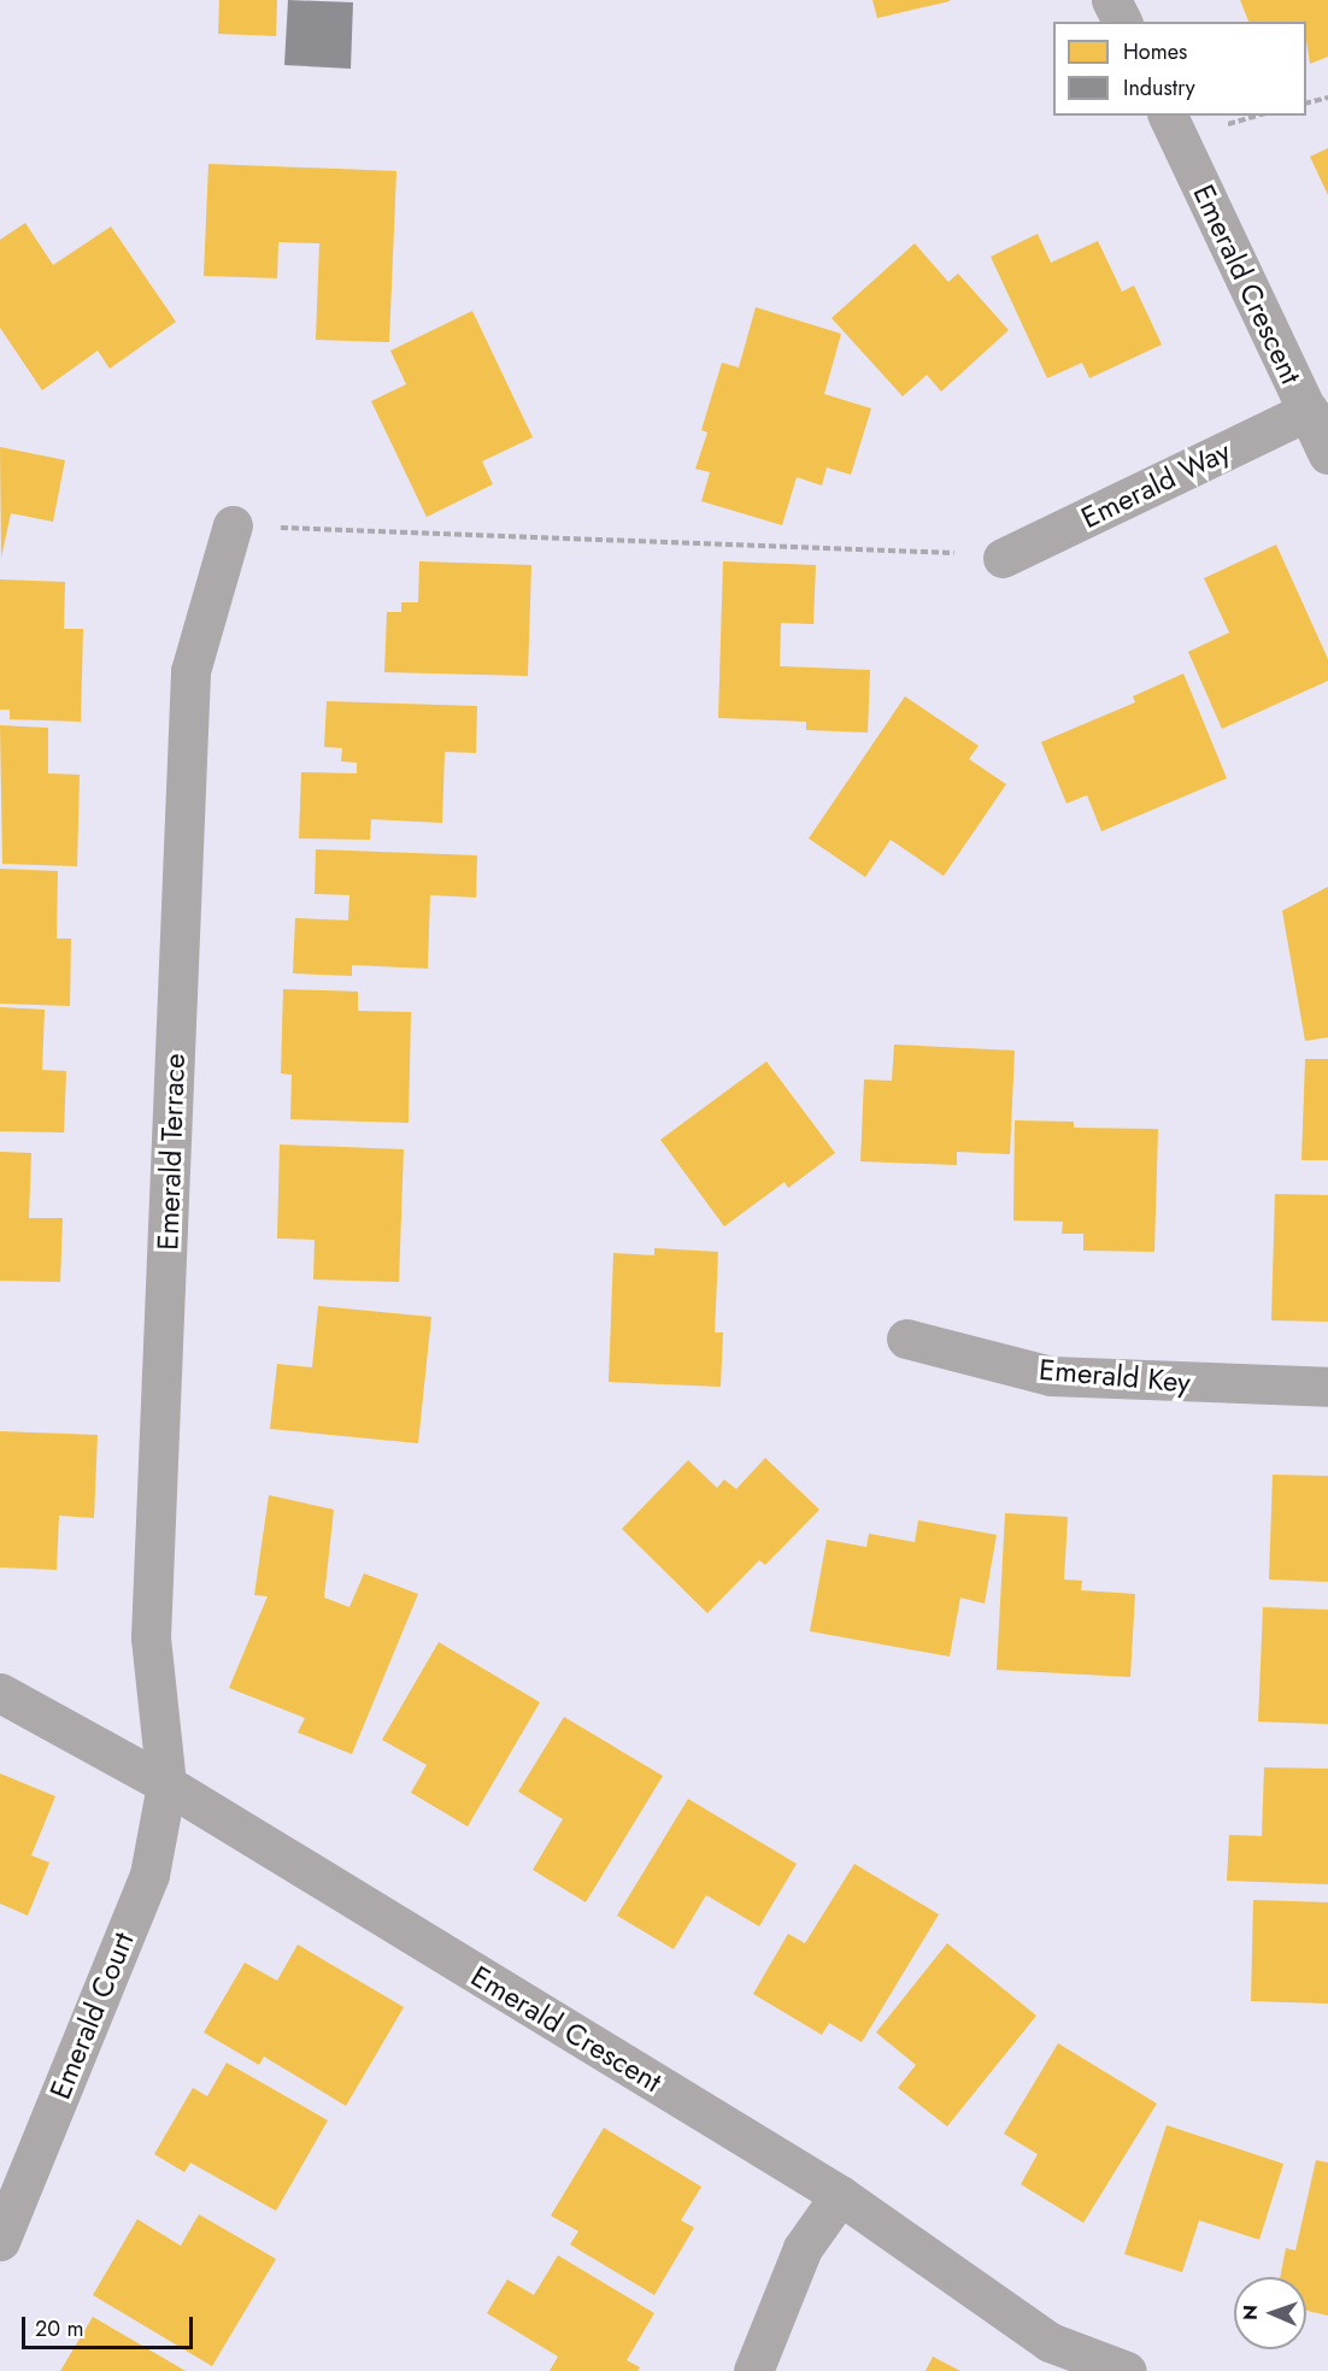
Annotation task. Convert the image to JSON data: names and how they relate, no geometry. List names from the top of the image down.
{
  "streets": {
    "street": [
      "Emerald Crescent",
      "Emerald Way",
      "Emerald Terrace",
      "Emerald Key",
      "Emerald Court"
    ]
  },
  "crossings": [
    ["Emerald Crescent", "Emerald Way"],
    ["Emerald Crescent", "Emerald Terrace"],
    ["Emerald Crescent", "Emerald Court"],
    ["Emerald Terrace", "Emerald Court"]
  ],
  "legend": ["Homes", "Industry"],
  "scale_bar": "20 m",
  "north": "left"
}
